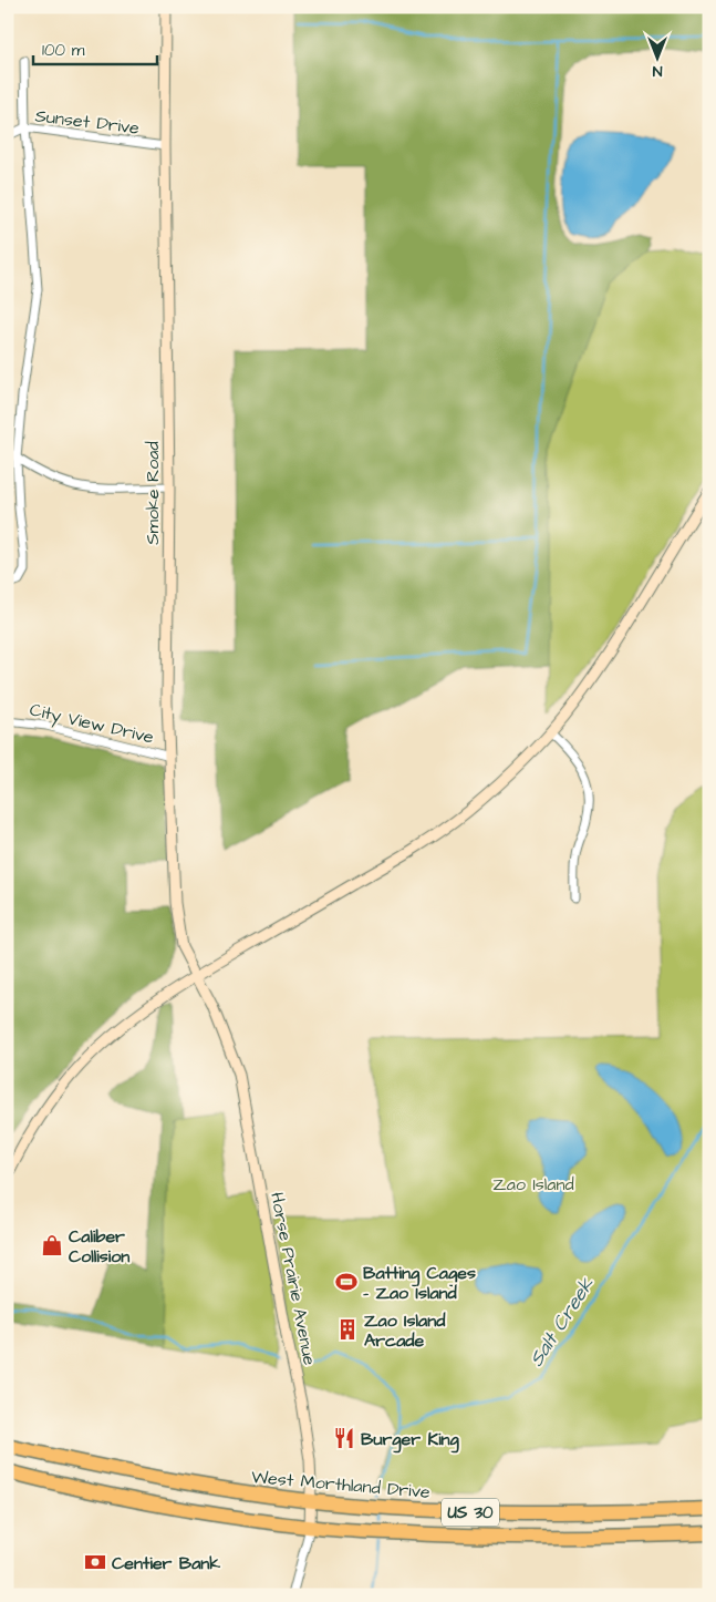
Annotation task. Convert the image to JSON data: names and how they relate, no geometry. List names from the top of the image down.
{
  "streets": {
    "highway": ["West Morthland Drive", "US 30"],
    "street": [
      "Sunset Drive",
      "Smoke Road",
      "City View Drive",
      "Horse Prairie Avenue"
    ]
  },
  "crossings": [
    ["Sunset Drive", "Smoke Road"],
    ["Smoke Road", "City View Drive"],
    ["Smoke Road", "Horse Prairie Avenue"],
    ["Horse Prairie Avenue", "West Morthland Drive"],
    ["Horse Prairie Avenue", "US 30"]
  ],
  "water": ["Salt Creek"],
  "parks": ["Zao Island"],
  "places": {
    "shop": ["Caliber Collision"],
    "sports": ["Batting Cages - Zao Island"],
    "building": ["Zao Island Arcade"],
    "restaurant": ["Burger King"],
    "bank": ["Centier Bank"]
  },
  "scale_bar": "100 m",
  "north": "bottom"
}
